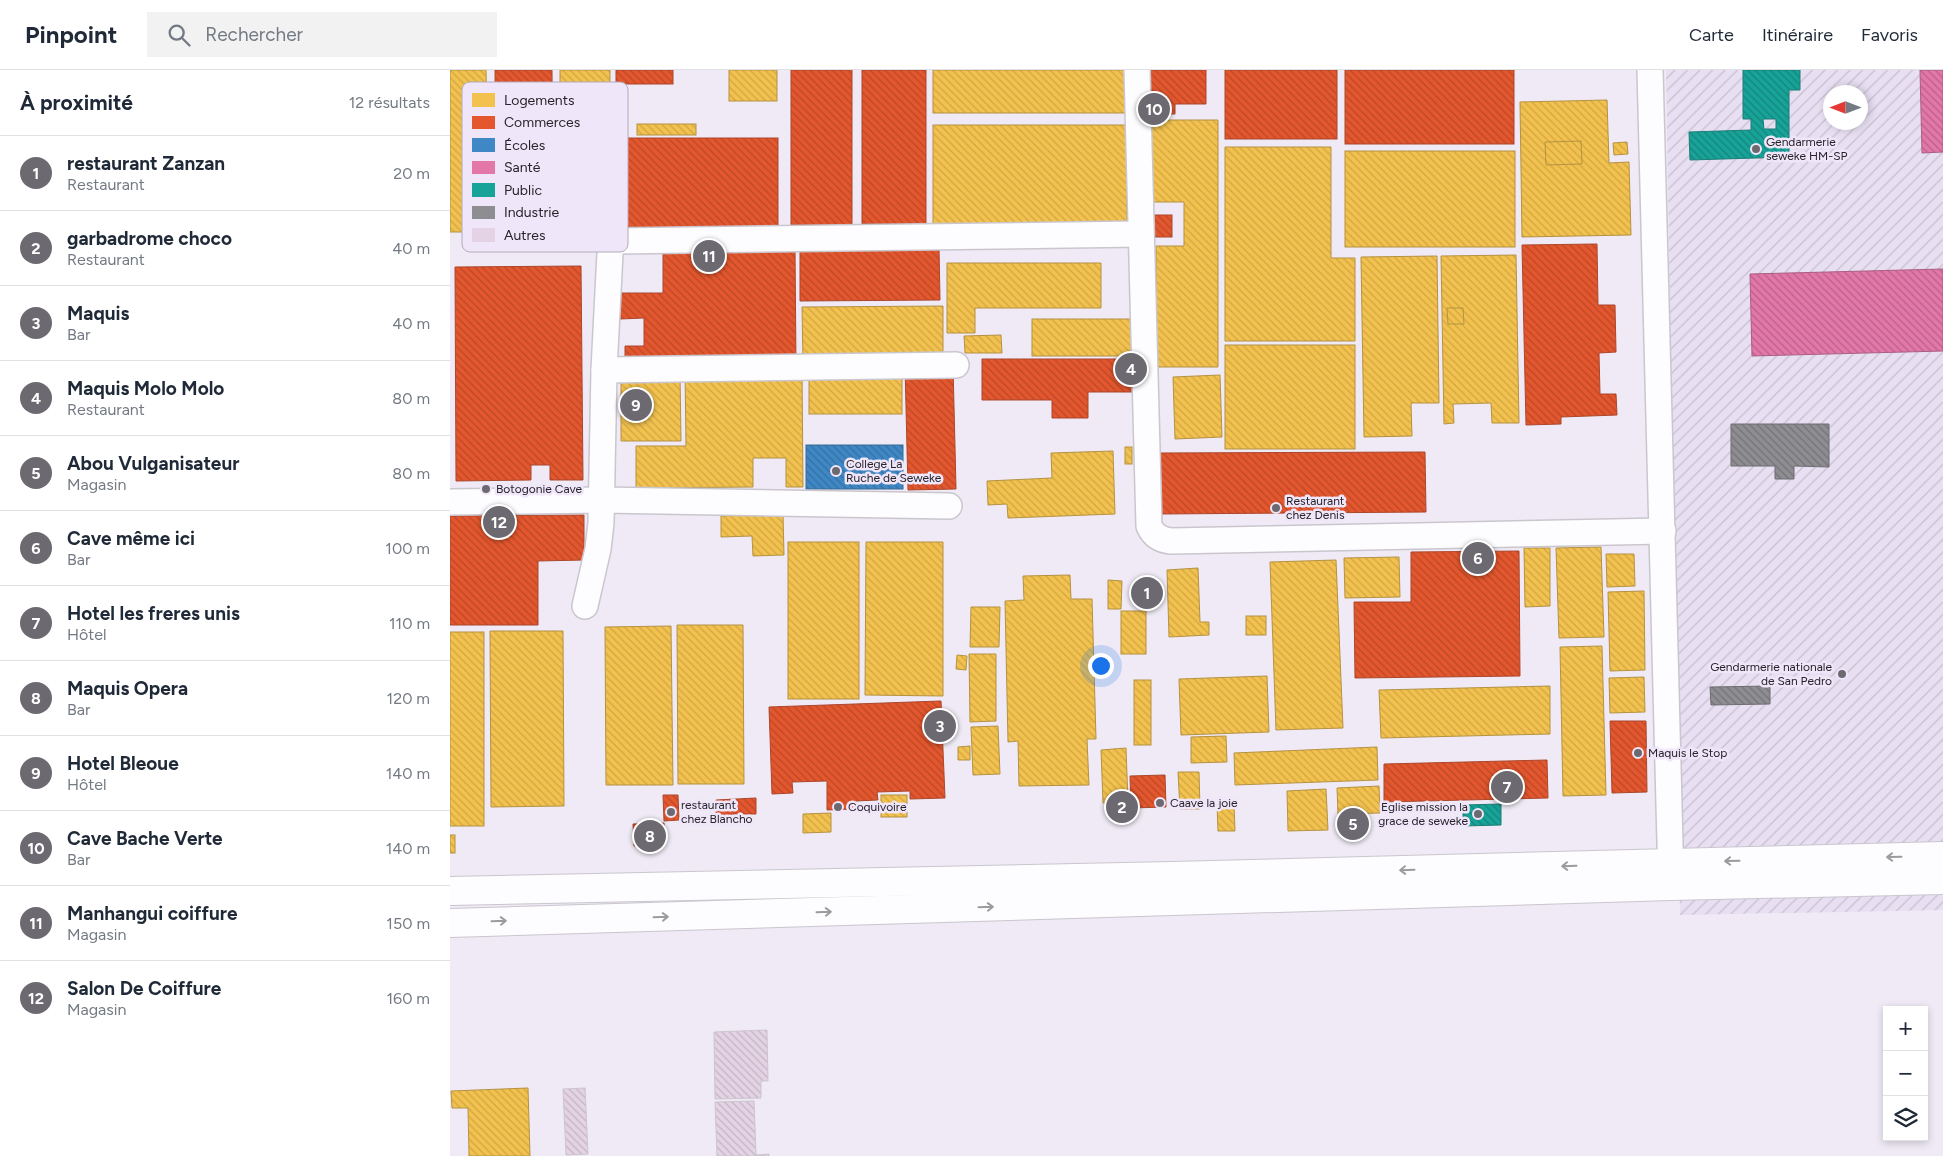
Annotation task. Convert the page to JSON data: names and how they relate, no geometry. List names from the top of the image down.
{
  "places": [
    "Gendarmerie seweke HM-SP",
    "College La Ruche de Seweke",
    "Botogonie Cave",
    "Restaurant chez Denis",
    "Gendarmerie nationale de San Pedro",
    "Maquis le Stop",
    "Caave la joie",
    "Coquivoire",
    "restaurant chez Blancho",
    "Eglise mission la grace de seweke"
  ],
  "legend": [
    "Logements",
    "Commerces",
    "Écoles",
    "Santé",
    "Public",
    "Industrie",
    "Autres"
  ],
  "north": "left",
  "page": {
    "header": "Pinpoint",
    "search": "Rechercher",
    "nav": ["Carte", "Itinéraire", "Favoris"],
    "heading": ["À proximité", "12 résultats"],
    "pins": [
      "10",
      "11",
      "4",
      "9",
      "12",
      "6",
      "1",
      "3",
      "7",
      "2",
      "5",
      "8"
    ],
    "list": [
      {
        "mark": "1",
        "name": "restaurant Zanzan",
        "note": "Restaurant",
        "value": "20 m"
      },
      {
        "mark": "2",
        "name": "garbadrome choco",
        "note": "Restaurant",
        "value": "40 m"
      },
      {
        "mark": "3",
        "name": "Maquis",
        "note": "Bar",
        "value": "40 m"
      },
      {
        "mark": "4",
        "name": "Maquis Molo Molo",
        "note": "Restaurant",
        "value": "80 m"
      },
      {
        "mark": "5",
        "name": "Abou Vulganisateur",
        "note": "Magasin",
        "value": "80 m"
      },
      {
        "mark": "6",
        "name": "Cave même ici",
        "note": "Bar",
        "value": "100 m"
      },
      {
        "mark": "7",
        "name": "Hotel les freres unis",
        "note": "Hôtel",
        "value": "110 m"
      },
      {
        "mark": "8",
        "name": "Maquis Opera",
        "note": "Bar",
        "value": "120 m"
      },
      {
        "mark": "9",
        "name": "Hotel Bleoue",
        "note": "Hôtel",
        "value": "140 m"
      },
      {
        "mark": "10",
        "name": "Cave Bache Verte",
        "note": "Bar",
        "value": "140 m"
      },
      {
        "mark": "11",
        "name": "Manhangui coiffure",
        "note": "Magasin",
        "value": "150 m"
      },
      {
        "mark": "12",
        "name": "Salon De Coiffure",
        "note": "Magasin",
        "value": "160 m"
      }
    ],
    "map_buttons": ["+", "−"]
  }
}
